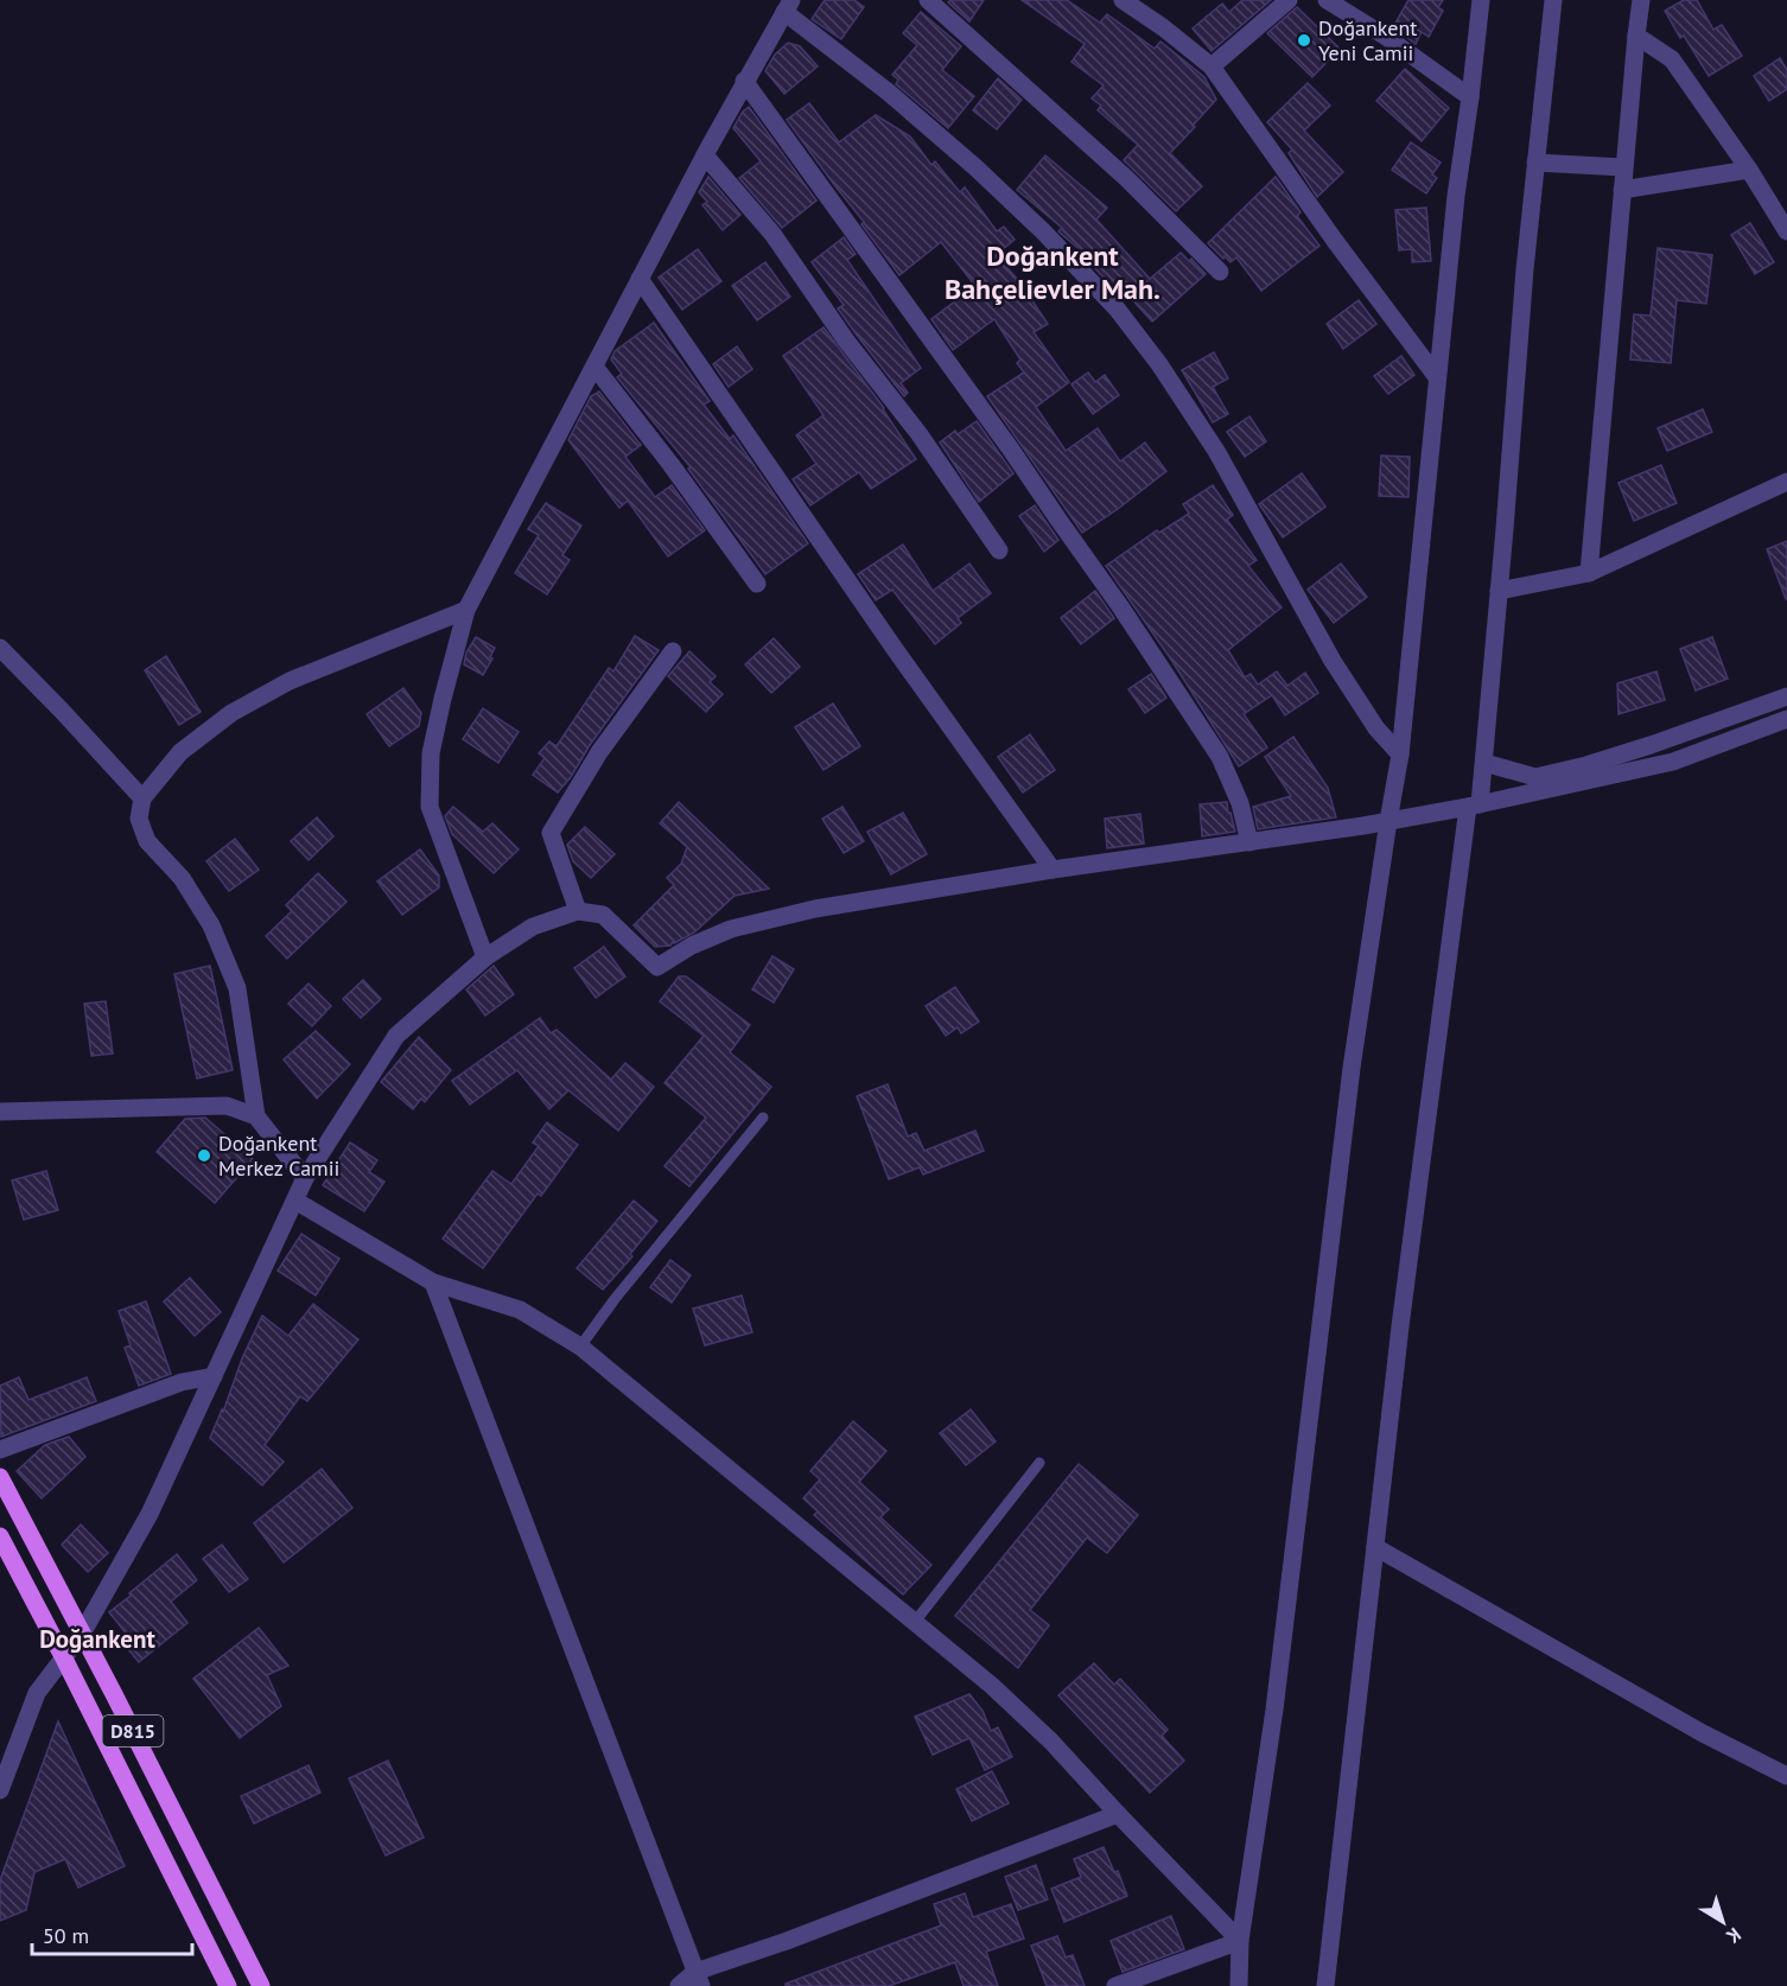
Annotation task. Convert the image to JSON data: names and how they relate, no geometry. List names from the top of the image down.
{
  "streets": {
    "main road": ["D815"]
  },
  "districts": ["Doğankent Bahçelievler Mah.", "Doğankent"],
  "places": ["Doğankent Yeni Camii", "Doğankent Merkez Camii"],
  "scale_bar": "50 m",
  "north": "bottom right"
}
